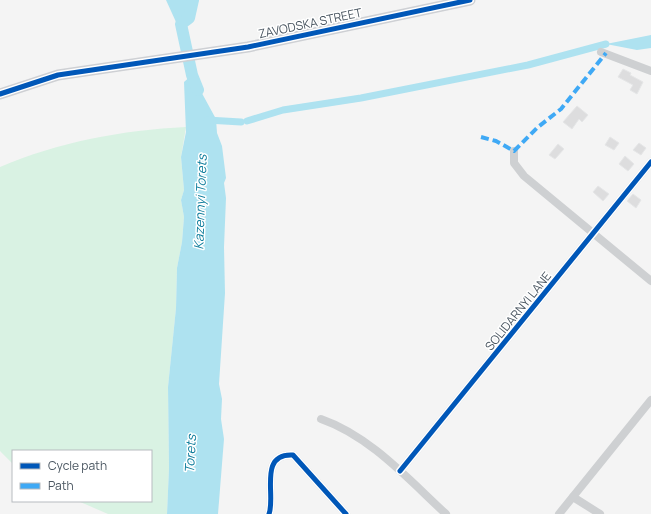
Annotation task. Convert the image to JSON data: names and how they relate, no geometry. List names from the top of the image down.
{
  "streets": {
    "street": ["ZAVODSKA STREET", "SOLIDARNYI LANE"]
  },
  "water": ["Kazennyi Torets", "Torets"],
  "legend": ["Cycle path", "Path"]
}
